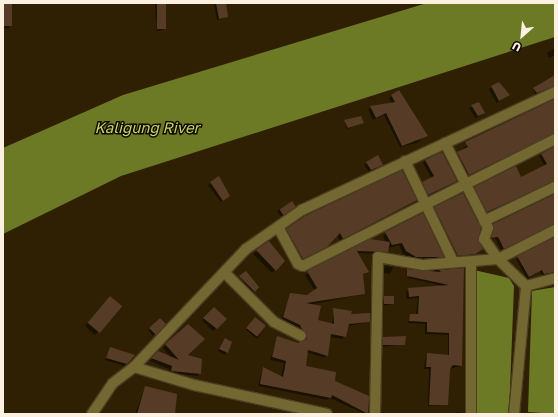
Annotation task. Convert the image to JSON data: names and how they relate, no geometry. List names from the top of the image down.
{
  "water": ["Kaligung River"],
  "north": "bottom left"
}
